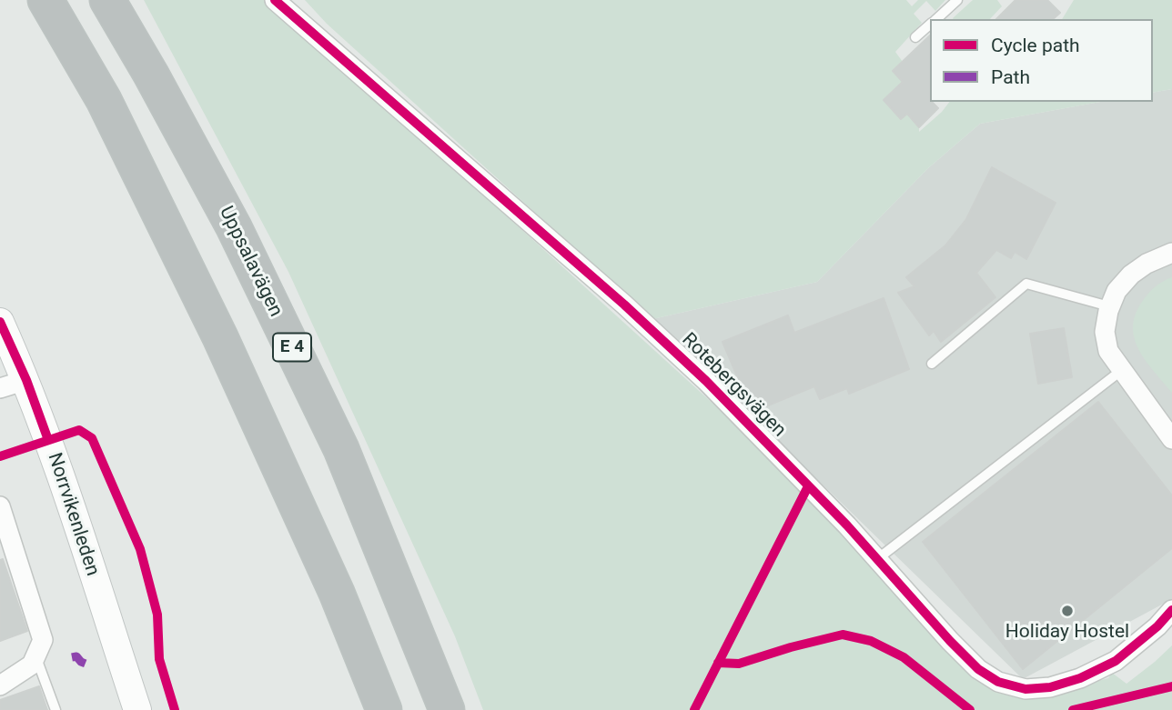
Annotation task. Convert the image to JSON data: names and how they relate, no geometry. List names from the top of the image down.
{
  "streets": {
    "highway": ["Uppsalavägen", "E 4"],
    "main road": ["Norrvikenleden"],
    "street": ["Rotebergsvägen"]
  },
  "places": ["Holiday Hostel"],
  "legend": ["Cycle path", "Path"]
}
